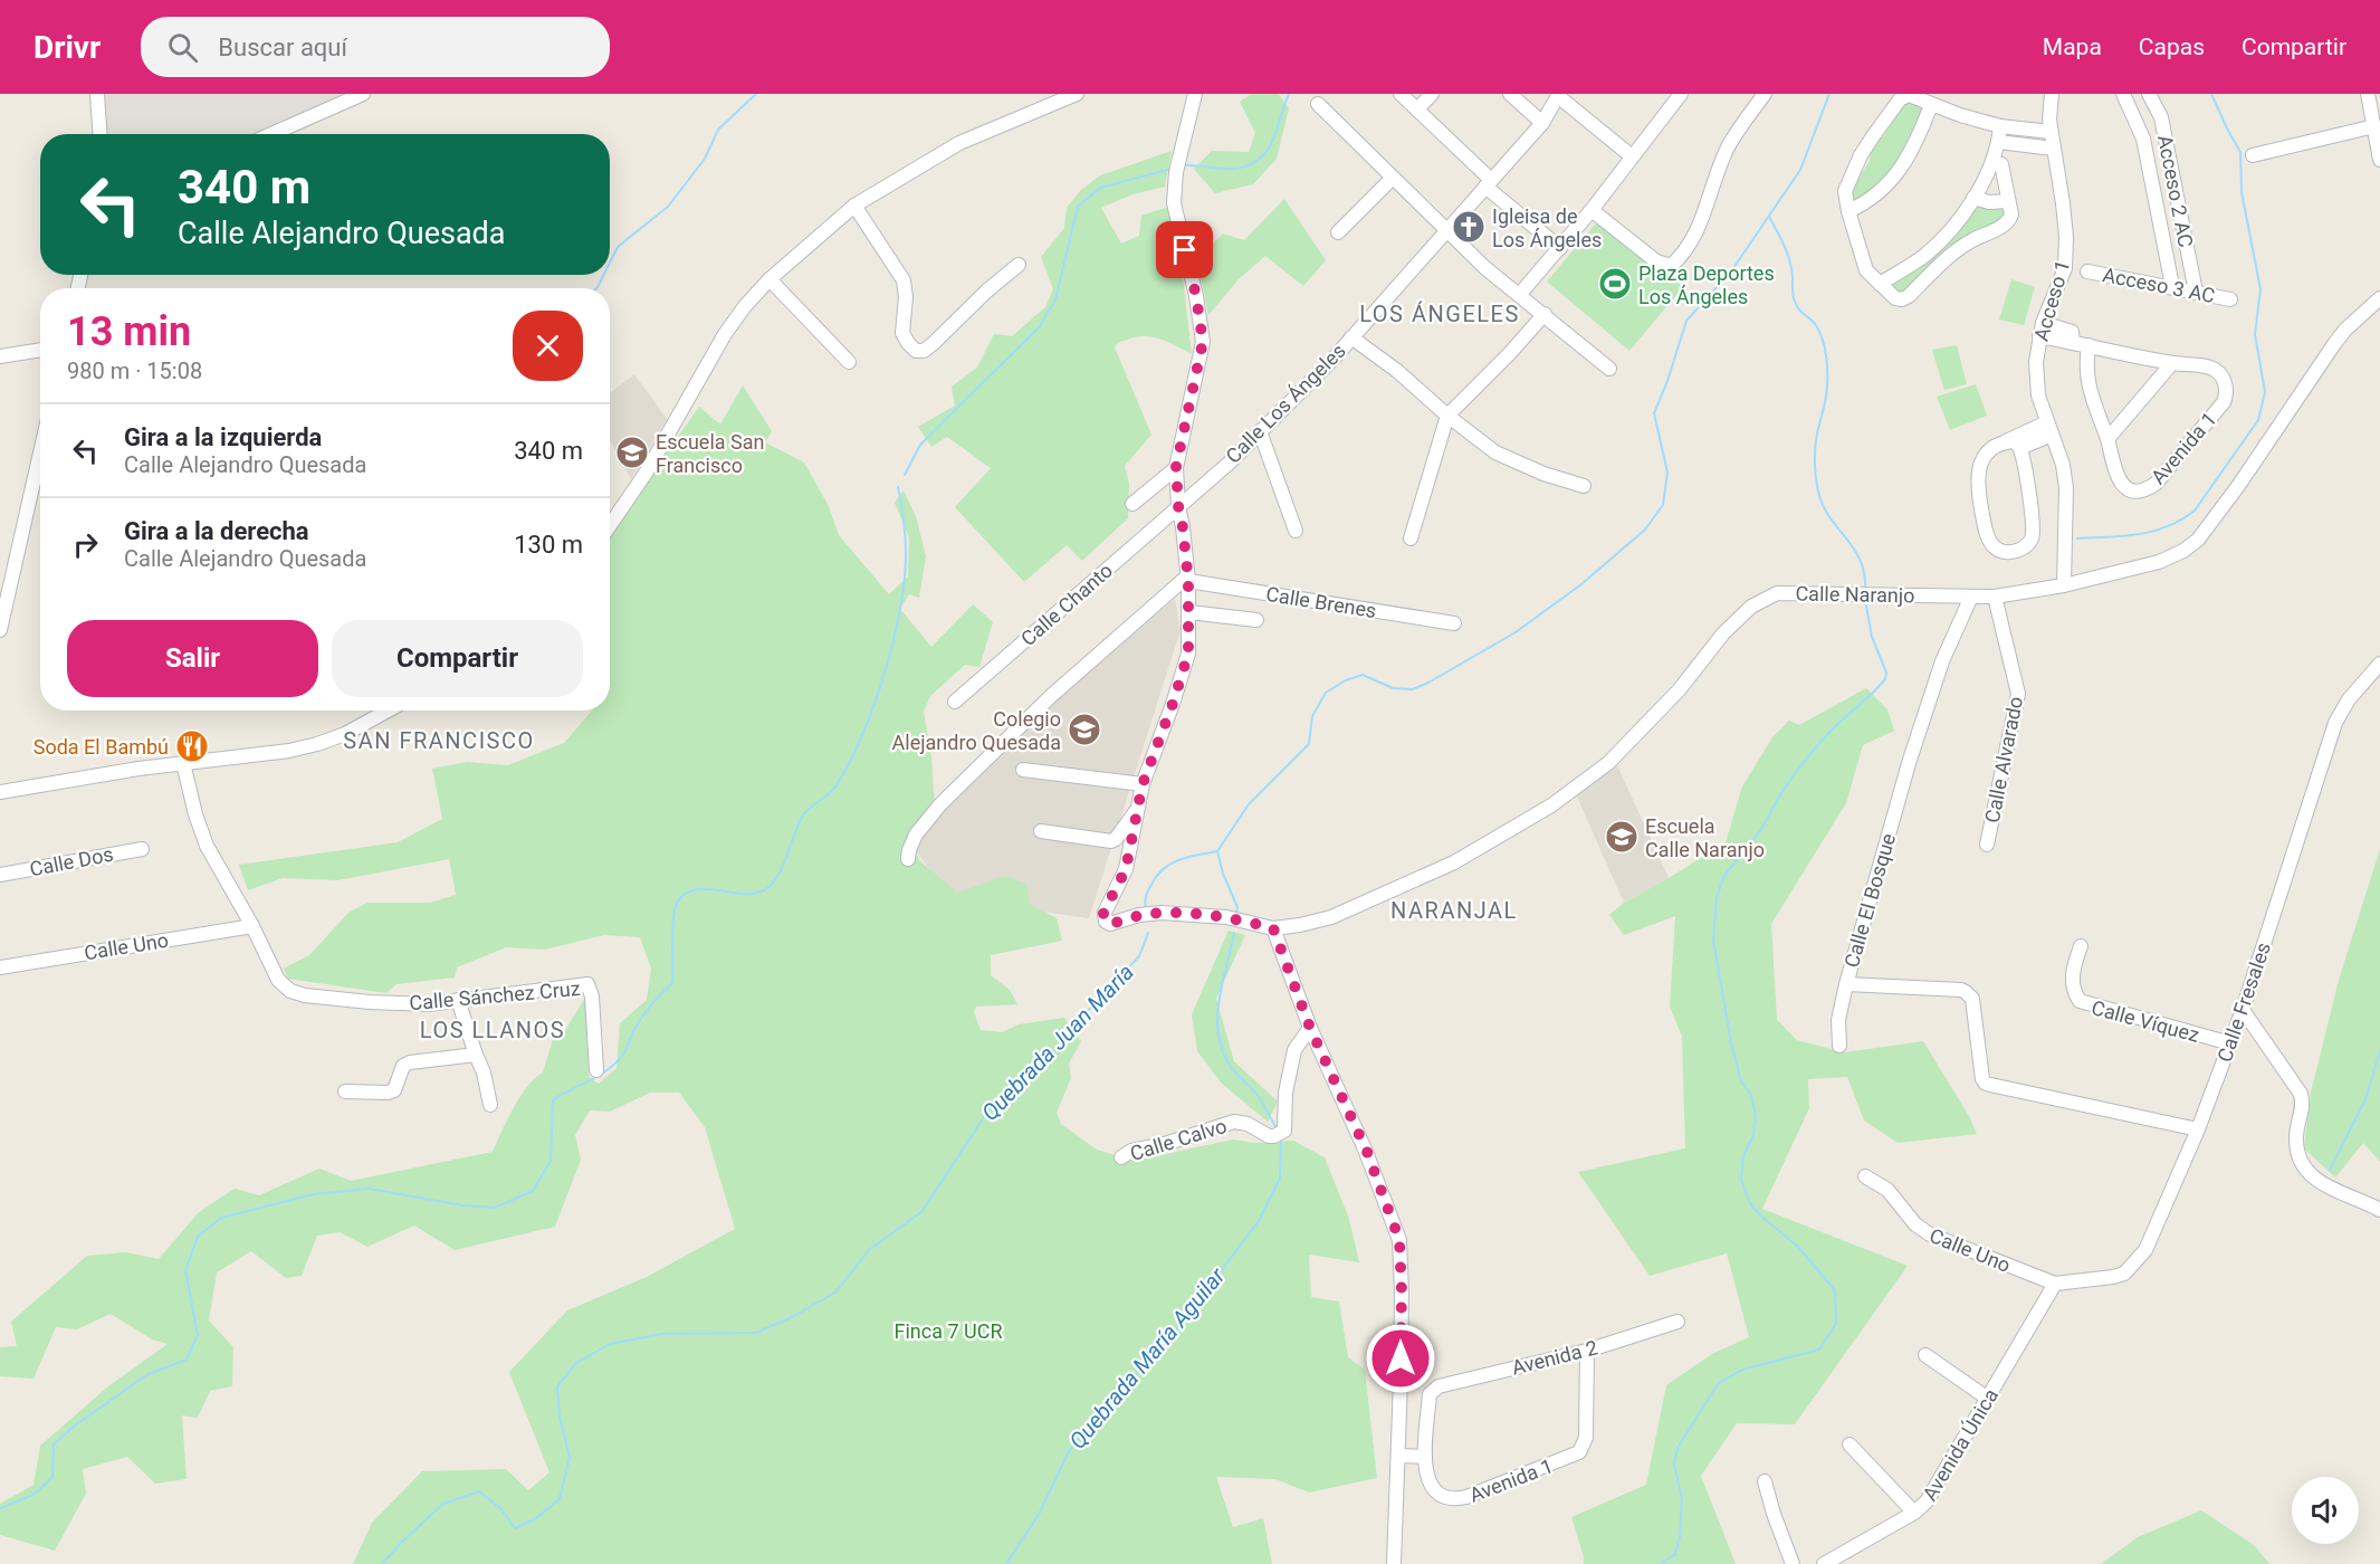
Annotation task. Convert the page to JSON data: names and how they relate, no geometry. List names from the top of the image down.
{
  "streets": {
    "street": [
      "Acceso 2 AC",
      "Acceso 3 AC",
      "Acceso 1",
      "Calle Los Ángeles",
      "Avenida 1",
      "Calle Naranjo",
      "Calle Brenes",
      "Calle Chanto",
      "Calle Alvarado",
      "Calle Dos",
      "Calle El Bosque",
      "Calle Uno",
      "Calle Sánchez Cruz",
      "Calle Fresales",
      "Calle Víquez",
      "Calle Calvo",
      "Avenida 2",
      "Avenida Única"
    ]
  },
  "crossings": [
    ["Acceso 2 AC", "Acceso 3 AC"],
    ["Acceso 1", "Avenida 1"],
    ["Acceso 1", "Calle Naranjo"],
    ["Calle Los Ángeles", "Calle Chanto"],
    ["Avenida 1", "Avenida 2"],
    ["Calle Naranjo", "Calle Alvarado"],
    ["Calle Naranjo", "Calle El Bosque"],
    ["Calle El Bosque", "Calle Fresales"],
    ["Calle Uno", "Calle Sánchez Cruz"],
    ["Calle Uno", "Calle Fresales"],
    ["Calle Uno", "Avenida Única"],
    ["Calle Fresales", "Calle Víquez"],
    ["Calle Fresales", "Avenida Única"]
  ],
  "districts": [
    "LOS ÁNGELES",
    "SAN FRANCISCO",
    "NARANJAL",
    "LOS LLANOS"
  ],
  "water": ["Quebrada Juan María", "Quebrada María Aguilar"],
  "parks": ["Finca 7 UCR"],
  "places": {
    "church": ["Igleisa de Los Ángeles"],
    "sports": ["Plaza Deportes Los Ángeles"],
    "school or university": ["Escuela San Francisco", "Colegio Alejandro Quesada", "Escuela Calle Naranjo"],
    "restaurant": ["Soda El Bambú"]
  },
  "page": {
    "header": "Drivr",
    "search": "Buscar aquí",
    "nav": ["Mapa", "Capas", "Compartir"],
    "turn": ["340 m", "Calle Alejandro Quesada"],
    "heading": ["13 min", "980 m · 15:08"],
    "list": [
      {
        "name": "Gira a la izquierda",
        "note": "Calle Alejandro Quesada",
        "value": "340 m"
      },
      {
        "name": "Gira a la derecha",
        "note": "Calle Alejandro Quesada",
        "value": "130 m"
      }
    ],
    "buttons": ["Salir", "Compartir"]
  }
}
